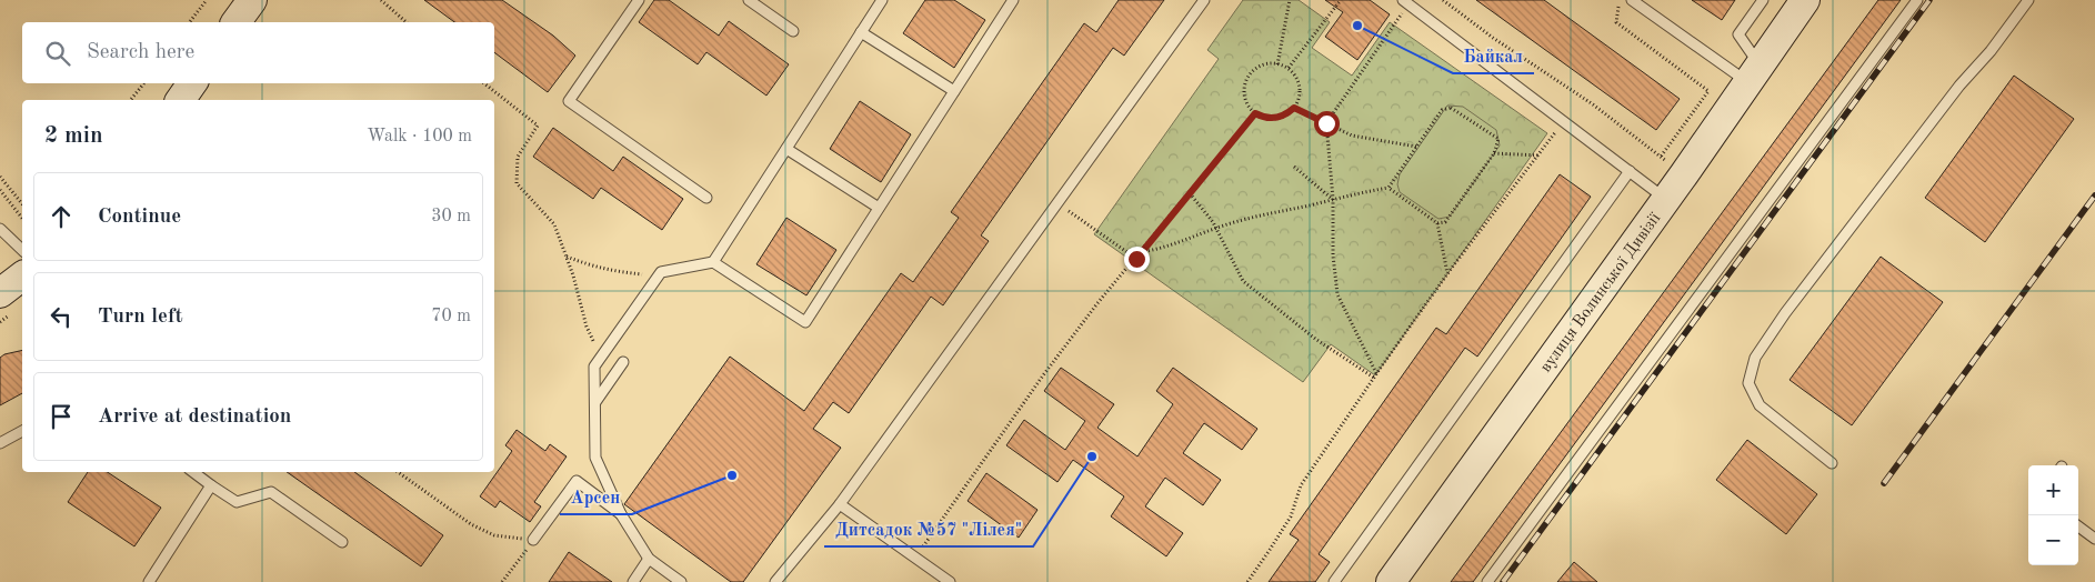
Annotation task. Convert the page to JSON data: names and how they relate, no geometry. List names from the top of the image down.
{
  "streets": {
    "street": ["вулиця Волинської Дивізії"]
  },
  "places": ["Байкал", "Дитсадок №57 \"Лілея\"", "Арсен"],
  "page": {
    "search": "Search here",
    "heading": ["2 min", "Walk · 100 m"],
    "list": [
      ["Continue", "30 m"],
      ["Turn left", "70 m"],
      "Arrive at destination"
    ],
    "map_buttons": ["+", "−"]
  }
}
